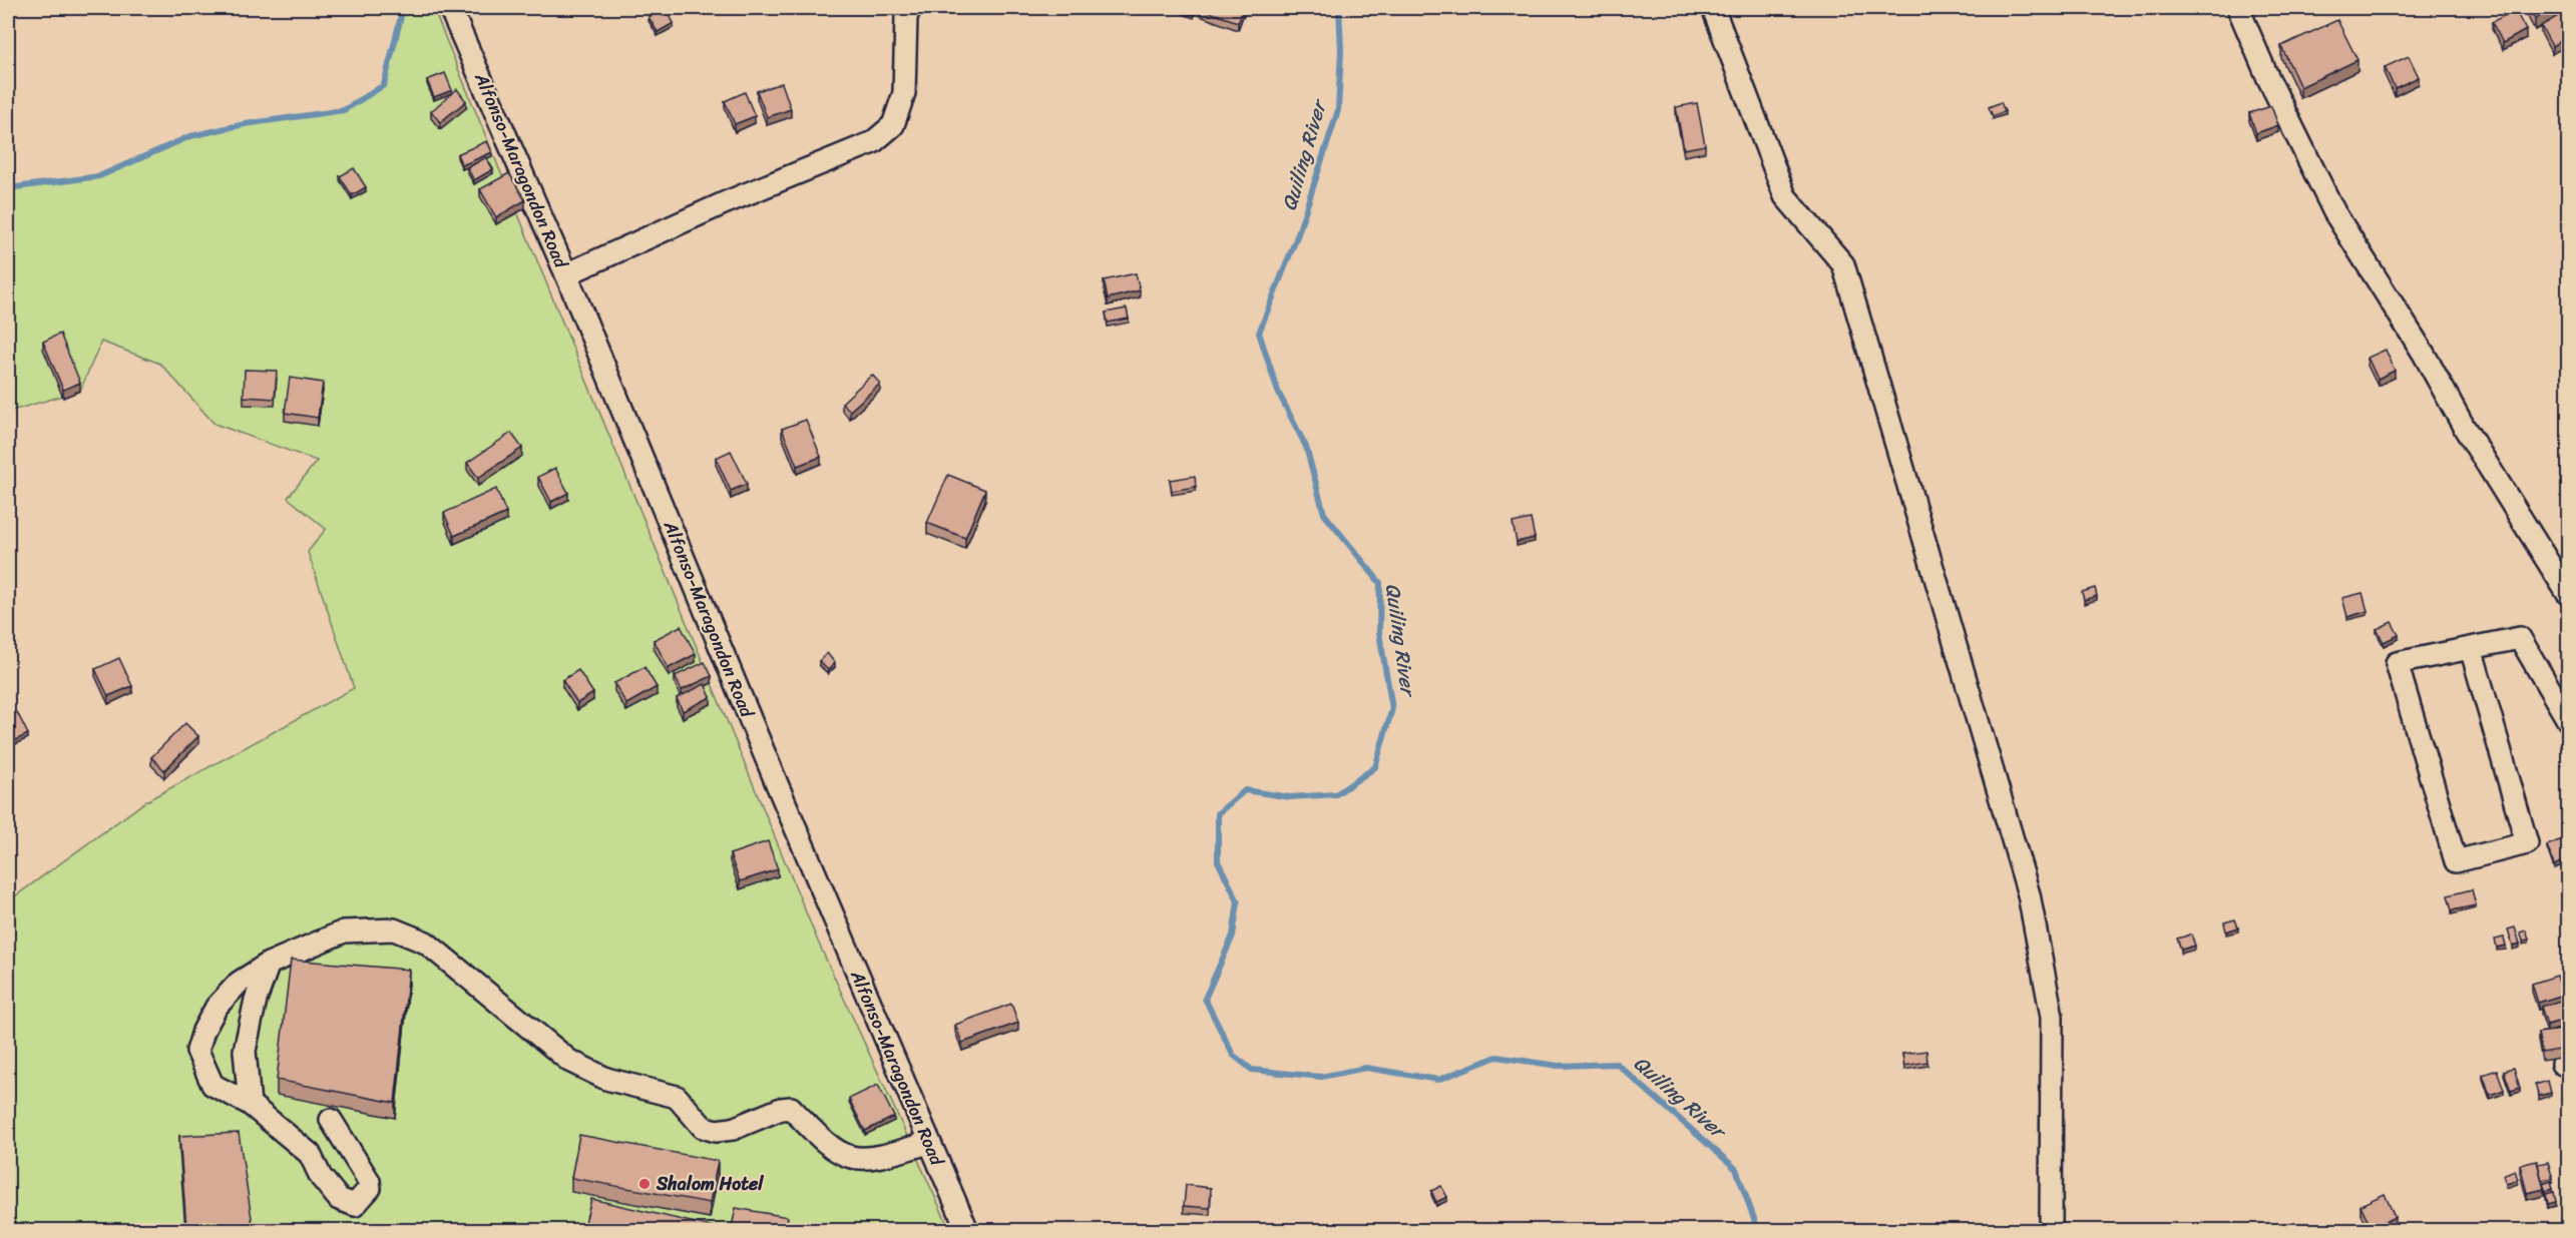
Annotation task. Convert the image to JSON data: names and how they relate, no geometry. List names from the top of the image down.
{
  "streets": {
    "street": ["Alfonso-Maragondon Road"]
  },
  "water": ["Quiling River"],
  "places": ["Shalom Hotel"]
}
